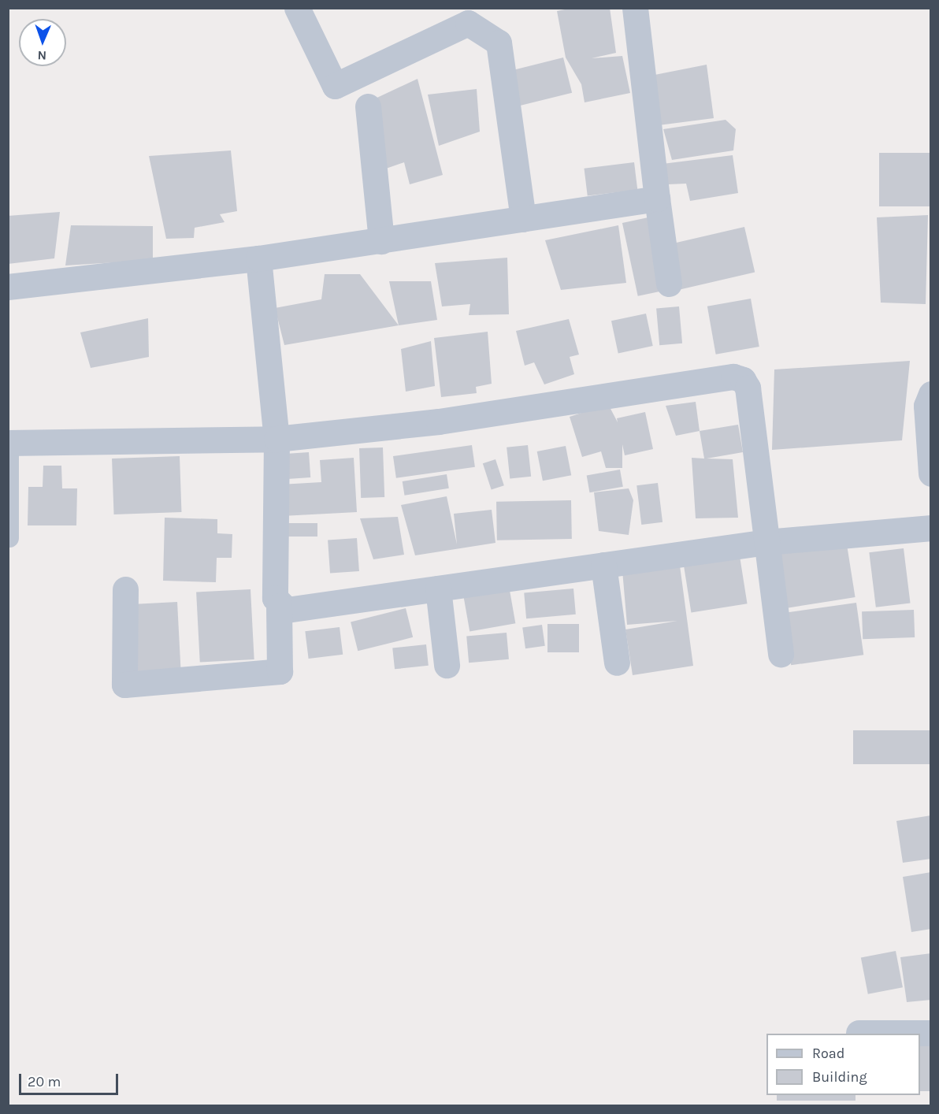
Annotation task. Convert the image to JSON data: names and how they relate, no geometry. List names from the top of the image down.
{
  "legend": ["Road", "Building"],
  "scale_bar": "20 m",
  "north": "bottom"
}
